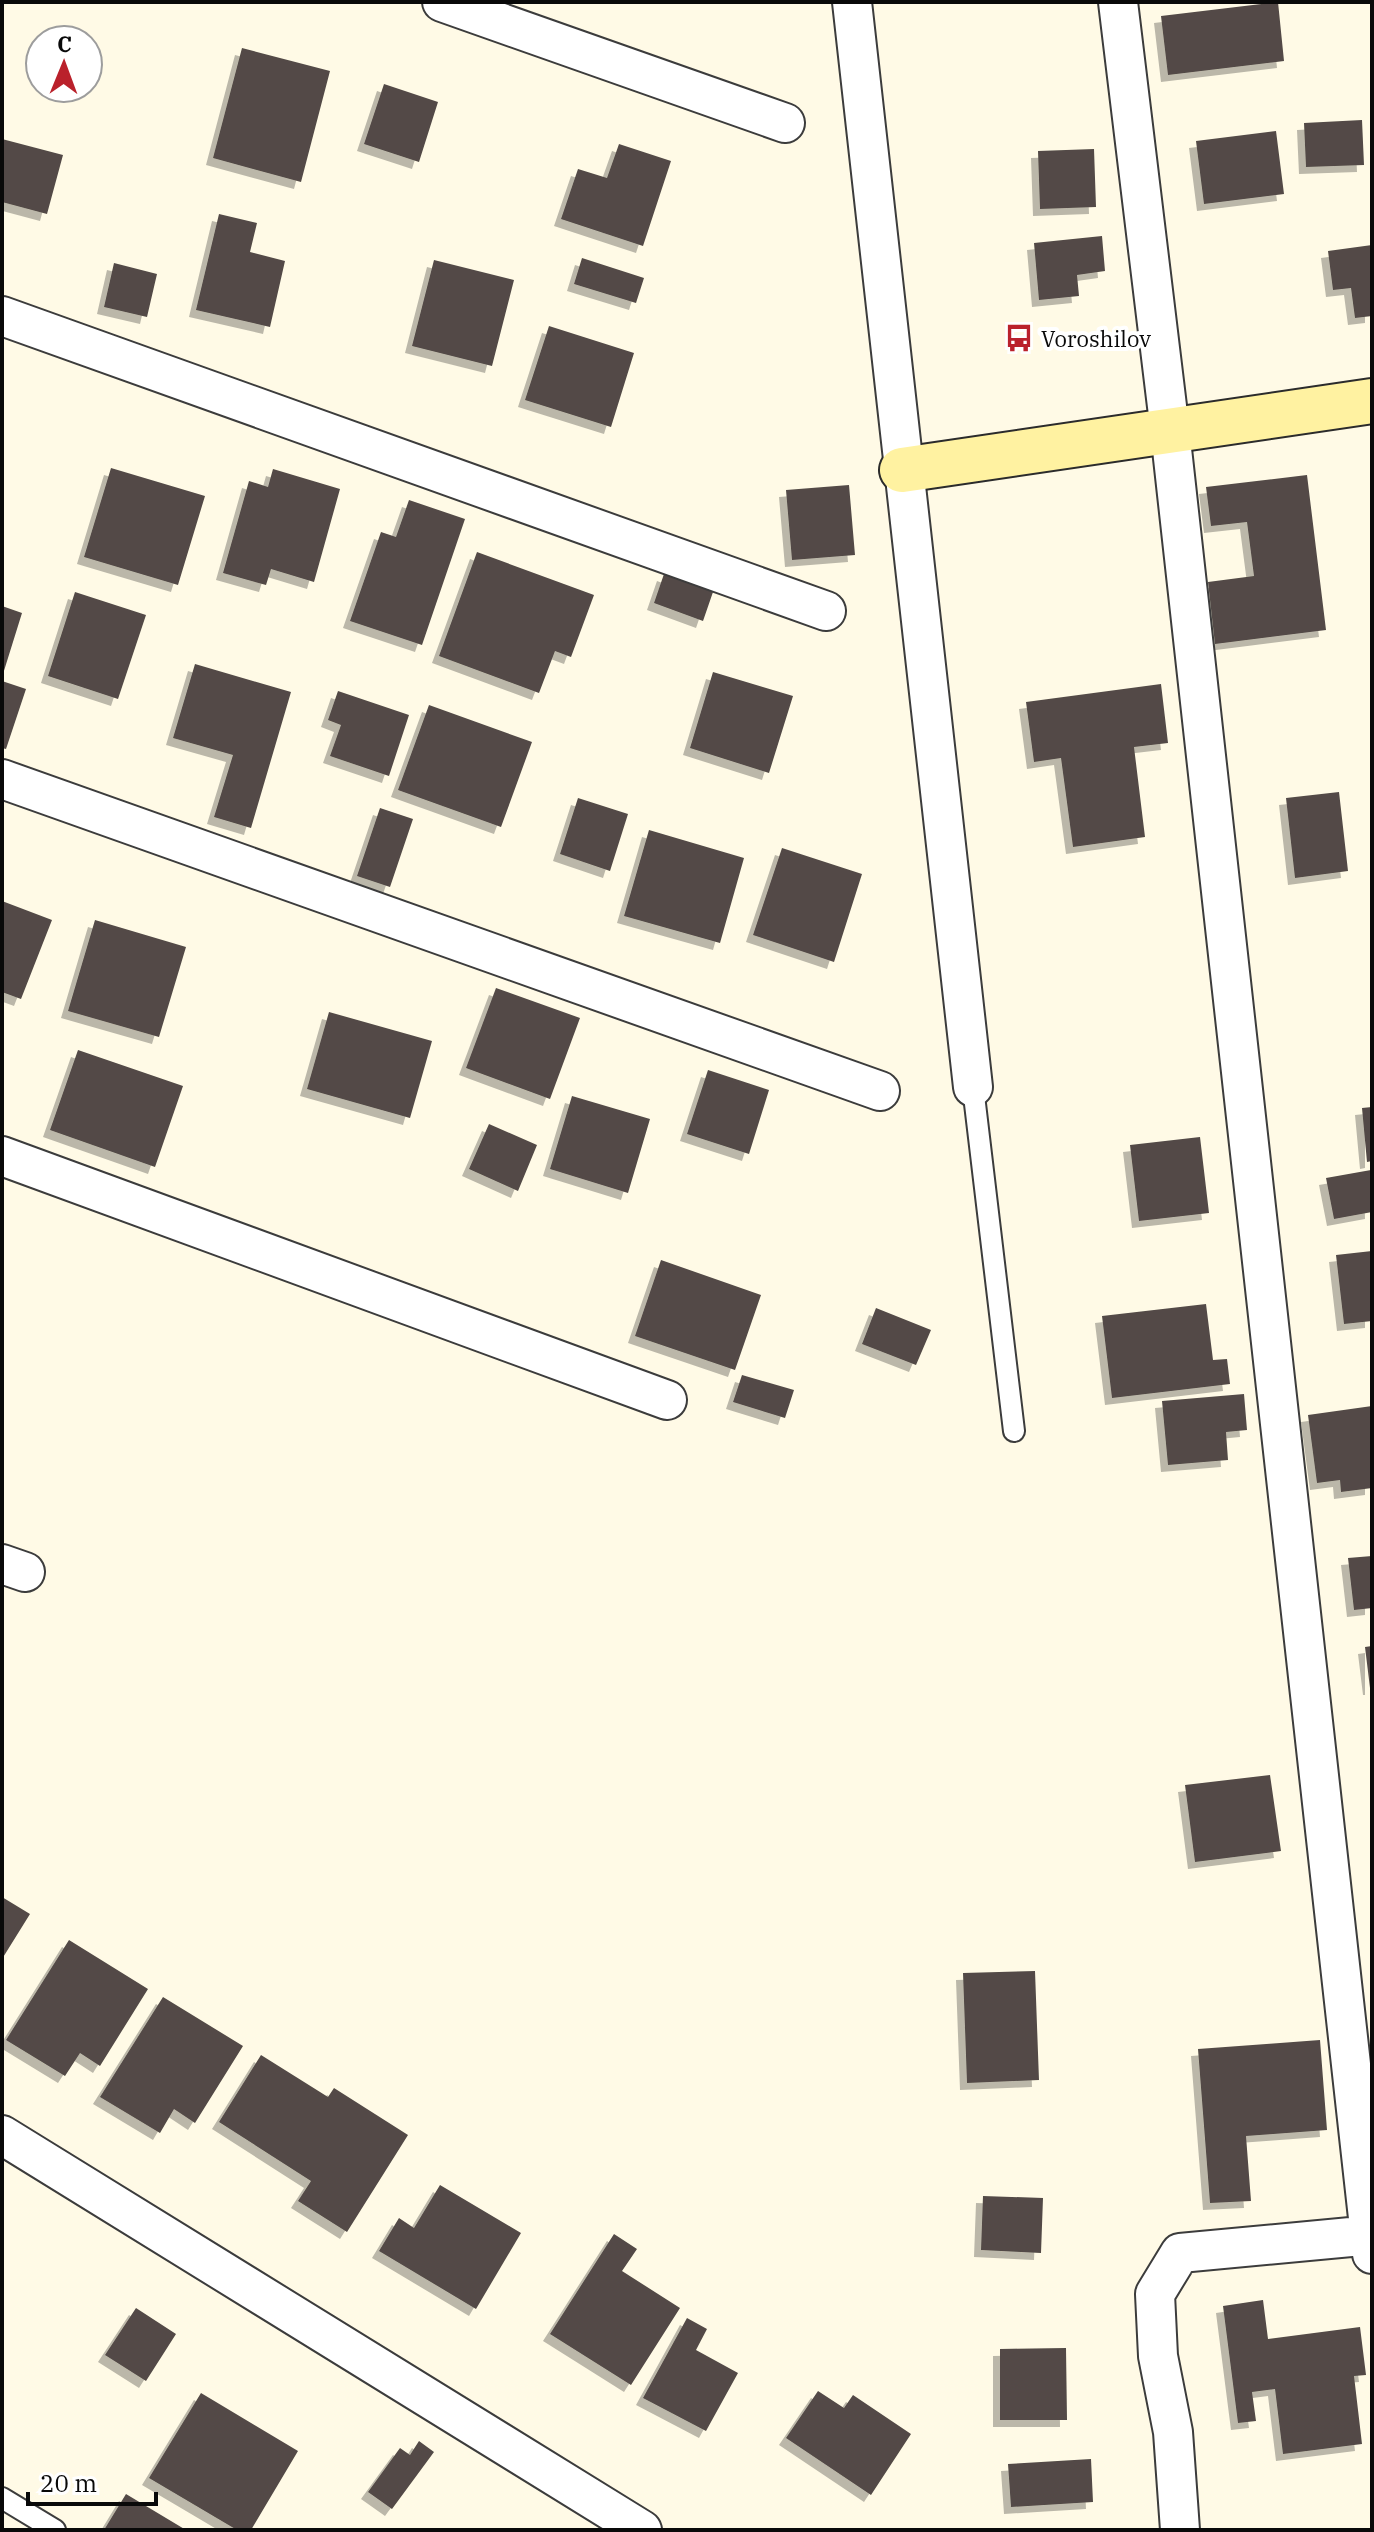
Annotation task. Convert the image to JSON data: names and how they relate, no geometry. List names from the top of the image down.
{
  "places": {
    "bus stop": ["Voroshilov"]
  },
  "scale_bar": "20 m",
  "north": "top"
}
